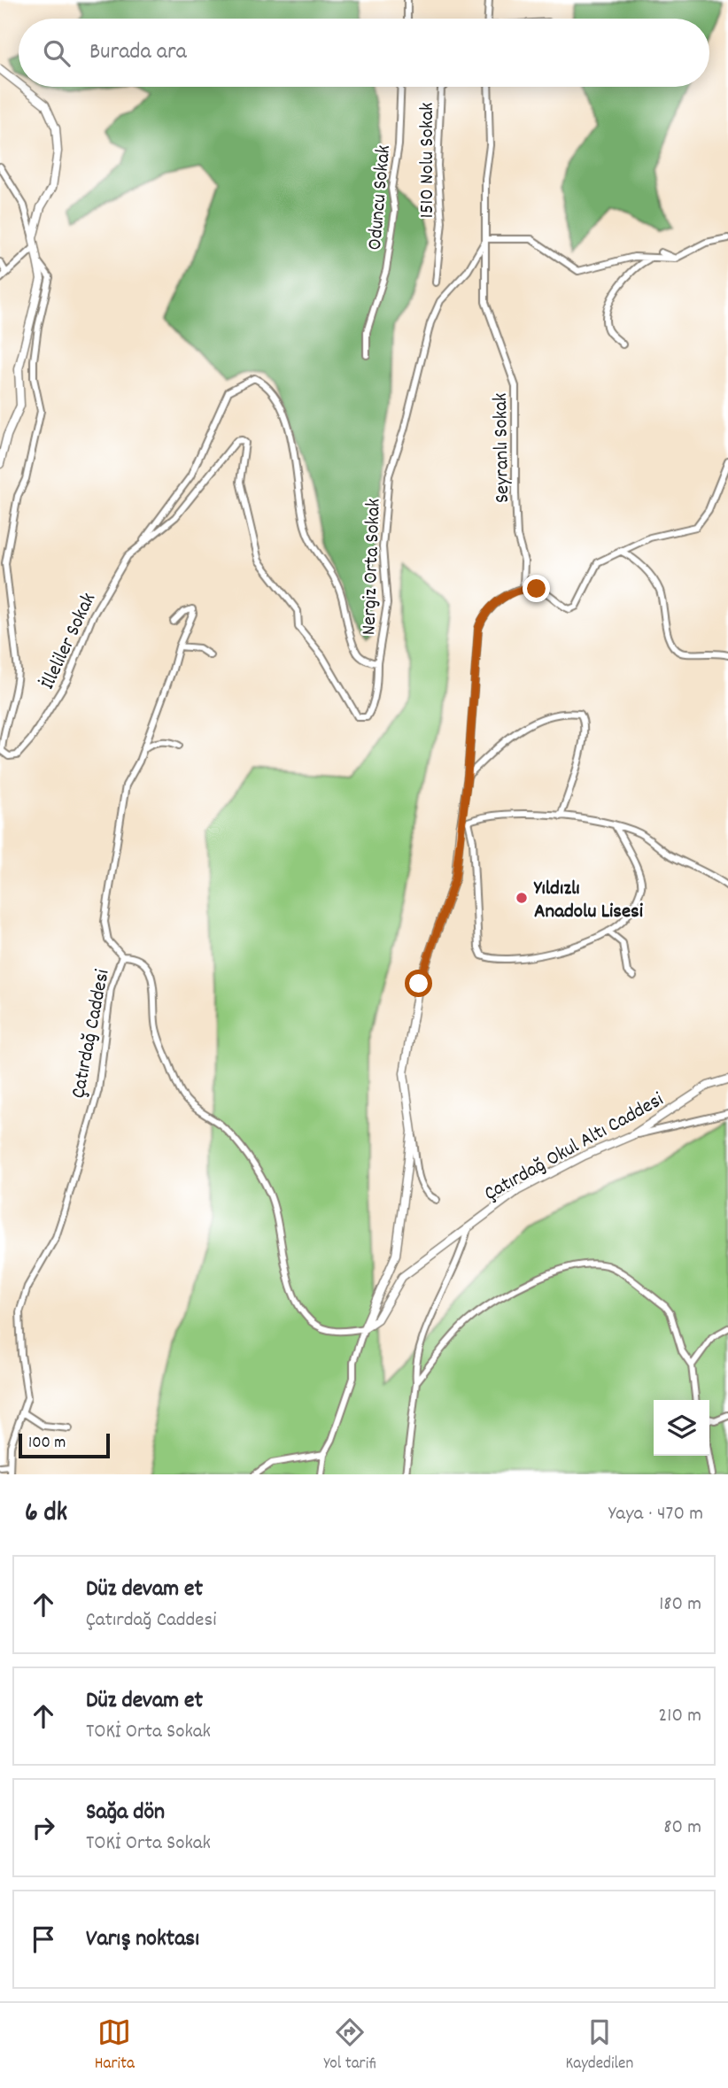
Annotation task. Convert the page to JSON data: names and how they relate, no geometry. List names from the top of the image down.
{
  "streets": {
    "street": [
      "1510 Nolu Sokak",
      "Oduncu Sokak",
      "Seyranlı Sokak",
      "Nergiz Orta Sokak",
      "İlleliler Sokak",
      "Çatırdağ Caddesi",
      "Çatırdağ Okul Altı Caddesi"
    ]
  },
  "crossings": [
    ["Seyranlı Sokak", "Nergiz Orta Sokak"],
    ["Nergiz Orta Sokak", "İlleliler Sokak"],
    ["Çatırdağ Caddesi", "Çatırdağ Okul Altı Caddesi"]
  ],
  "places": ["Yıldızlı Anadolu Lisesi"],
  "scale_bar": "100 m",
  "page": {
    "search": "Burada ara",
    "scale": "100 m",
    "heading": ["6 dk", "Yaya · 470 m"],
    "list": [
      ["Düz devam et", "Çatırdağ Caddesi", "180 m"],
      ["Düz devam et", "TOKİ Orta Sokak", "210 m"],
      ["Sağa dön", "TOKİ Orta Sokak", "80 m"],
      "Varış noktası"
    ],
    "nav": ["Harita", "Yol tarifi", "Kaydedilen"]
  }
}
